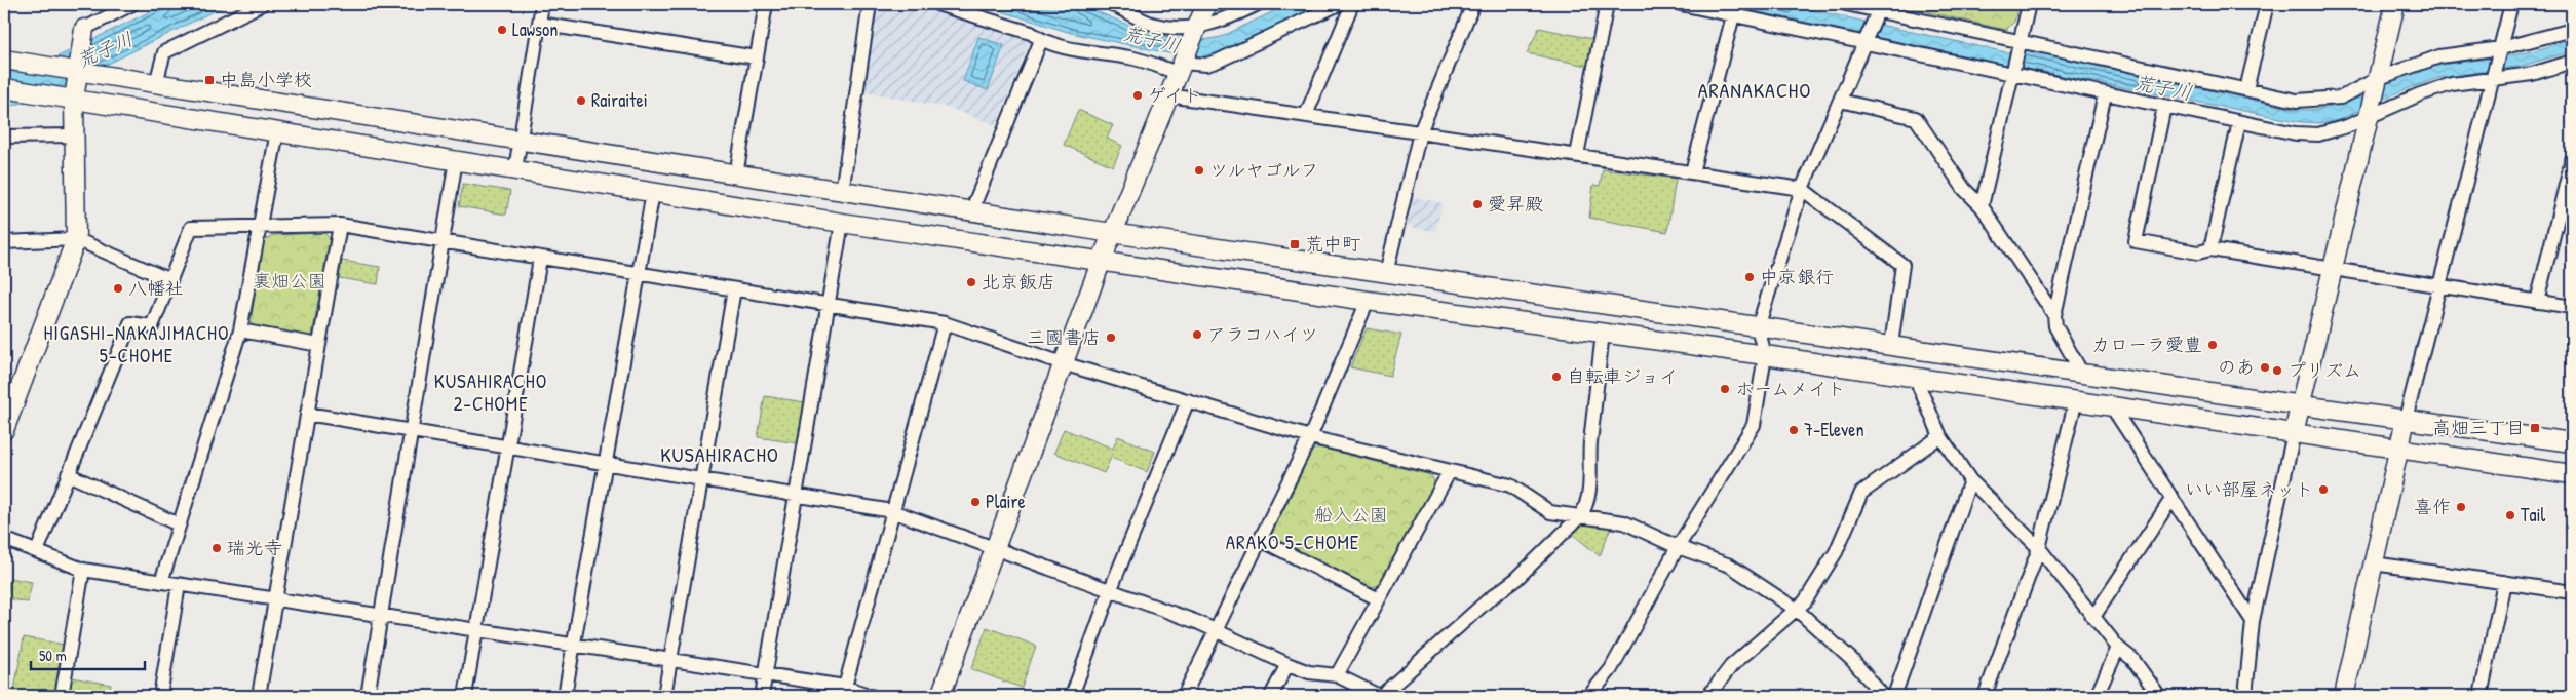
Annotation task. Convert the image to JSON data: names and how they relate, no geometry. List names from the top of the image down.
{
  "districts": [
    "ARANAKACHO",
    "HIGASHI-NAKAJIMACHO 5-CHOME",
    "KUSAHIRACHO 2-CHOME",
    "KUSAHIRACHO",
    "ARAKO 5-CHOME"
  ],
  "water": ["荒子川"],
  "parks": ["裏畑公園", "船入公園"],
  "places": {
    "other": [
      "Lawson",
      "ゲイト",
      "Rairaitei",
      "ツルヤゴルフ",
      "愛昇殿",
      "中京銀行",
      "北京飯店",
      "八幡社",
      "アラコハイツ",
      "三國書店",
      "カローラ愛豊",
      "のあ",
      "プリズム",
      "自転車ジョイ",
      "ホームメイト",
      "7-Eleven",
      "いい部屋ネット",
      "Plaire",
      "喜作",
      "Tail",
      "瑞光寺"
    ],
    "transit": ["中島小学校", "荒中町", "高畑三丁目"]
  },
  "scale_bar": "50 m"
}
